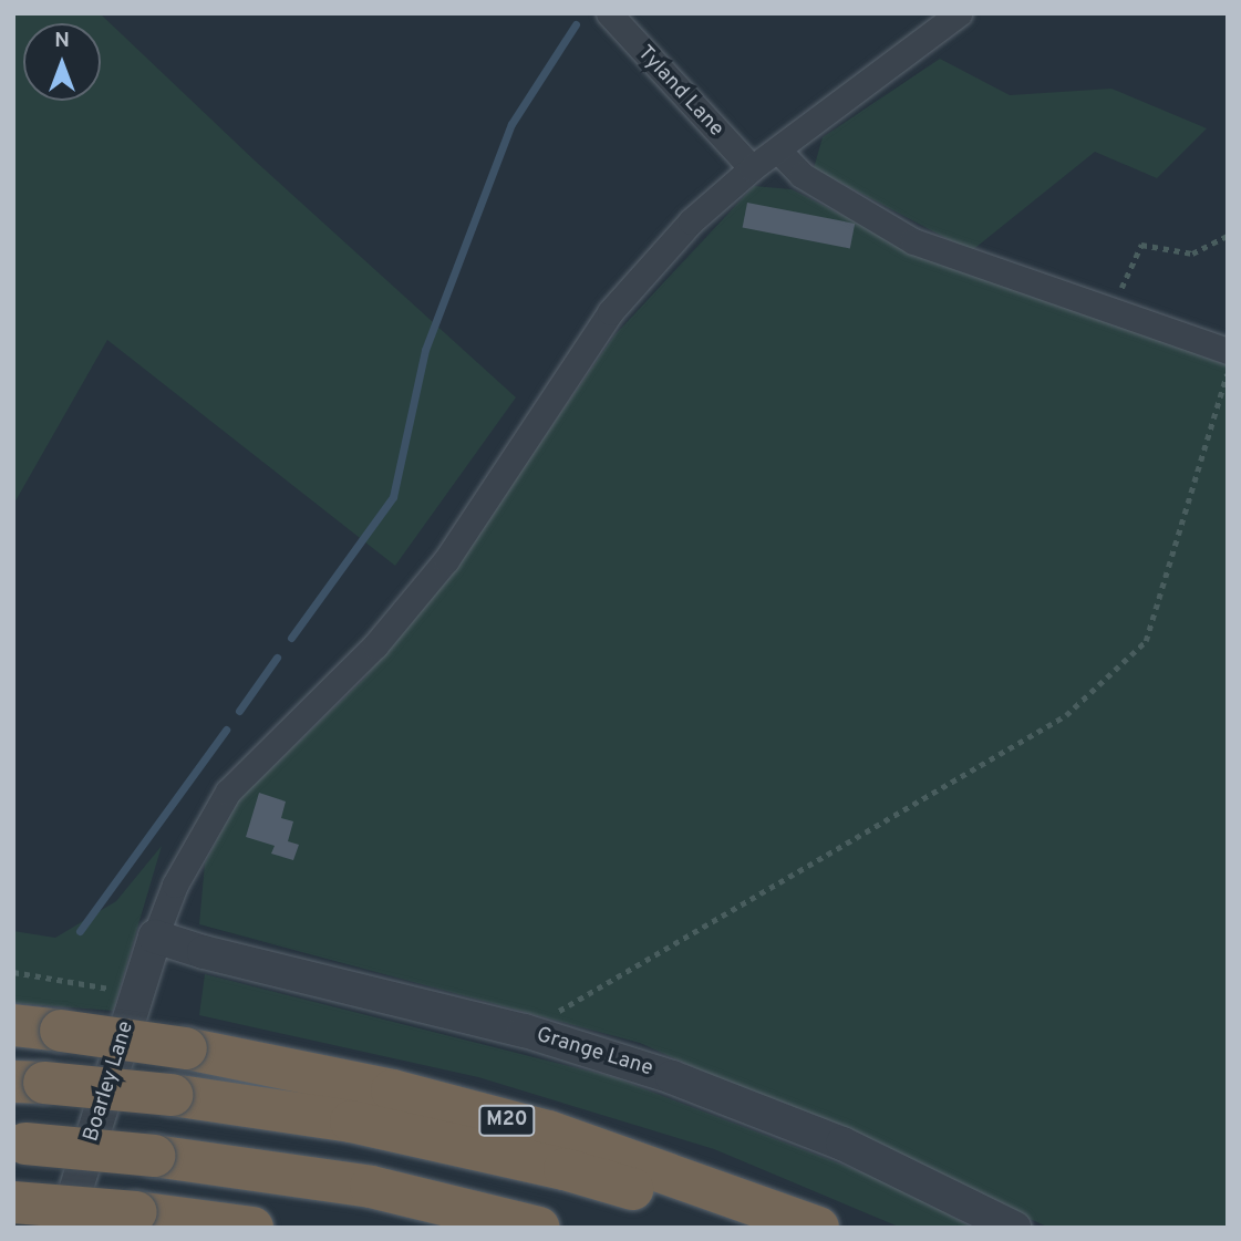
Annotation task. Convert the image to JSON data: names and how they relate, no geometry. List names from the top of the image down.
{
  "streets": {
    "highway": ["M20"],
    "street": ["Tyland Lane", "Grange Lane", "Boarley Lane"]
  },
  "crossings": [
    ["Grange Lane", "Boarley Lane"]
  ],
  "north": "top"
}
